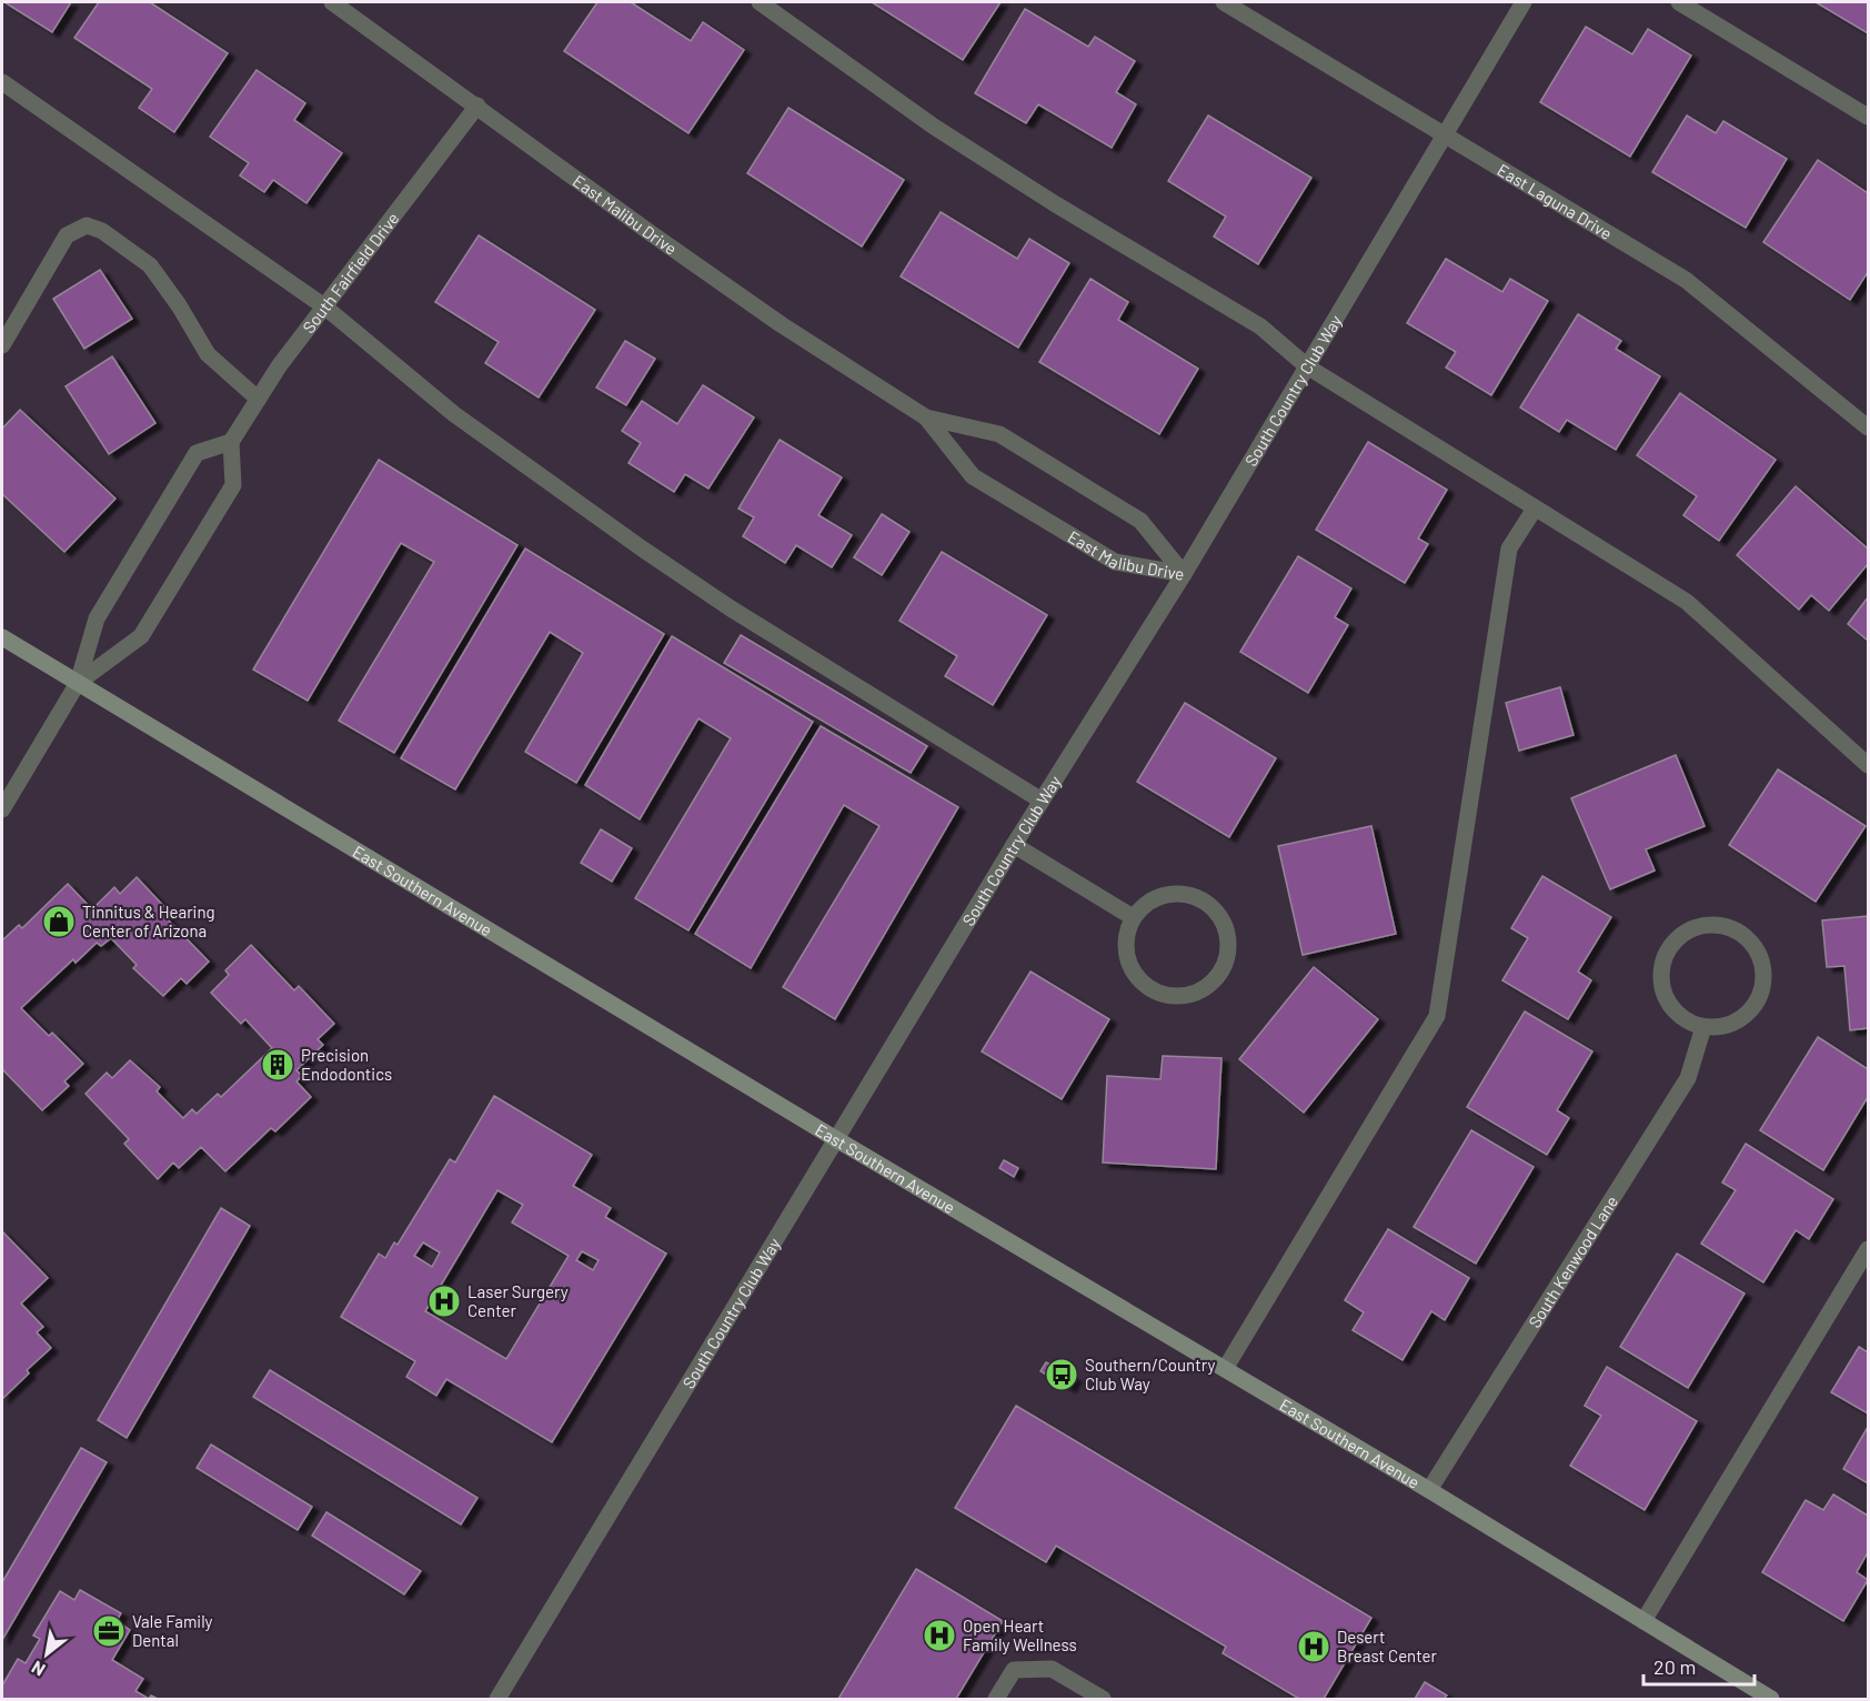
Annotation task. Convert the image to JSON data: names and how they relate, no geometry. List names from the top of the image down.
{
  "streets": {
    "main road": ["East Southern Avenue"],
    "street": [
      "East Laguna Drive",
      "East Malibu Drive",
      "South Fairfield Drive",
      "South Country Club Way",
      "South Kenwood Lane"
    ]
  },
  "crossings": [
    ["East Laguna Drive", "South Country Club Way"],
    ["East Malibu Drive", "South Fairfield Drive"],
    ["East Malibu Drive", "South Country Club Way"],
    ["South Country Club Way", "East Southern Avenue"],
    ["East Southern Avenue", "South Kenwood Lane"]
  ],
  "places": {
    "shop": ["Tinnitus & Hearing Center of Arizona"],
    "building": ["Precision Endodontics"],
    "hospital": ["Laser Surgery Center", "Open Heart Family Wellness", "Desert Breast Center"],
    "bus stop": ["Southern/Country Club Way"],
    "office": ["Vale Family Dental"]
  },
  "scale_bar": "20 m",
  "north": "bottom left"
}
